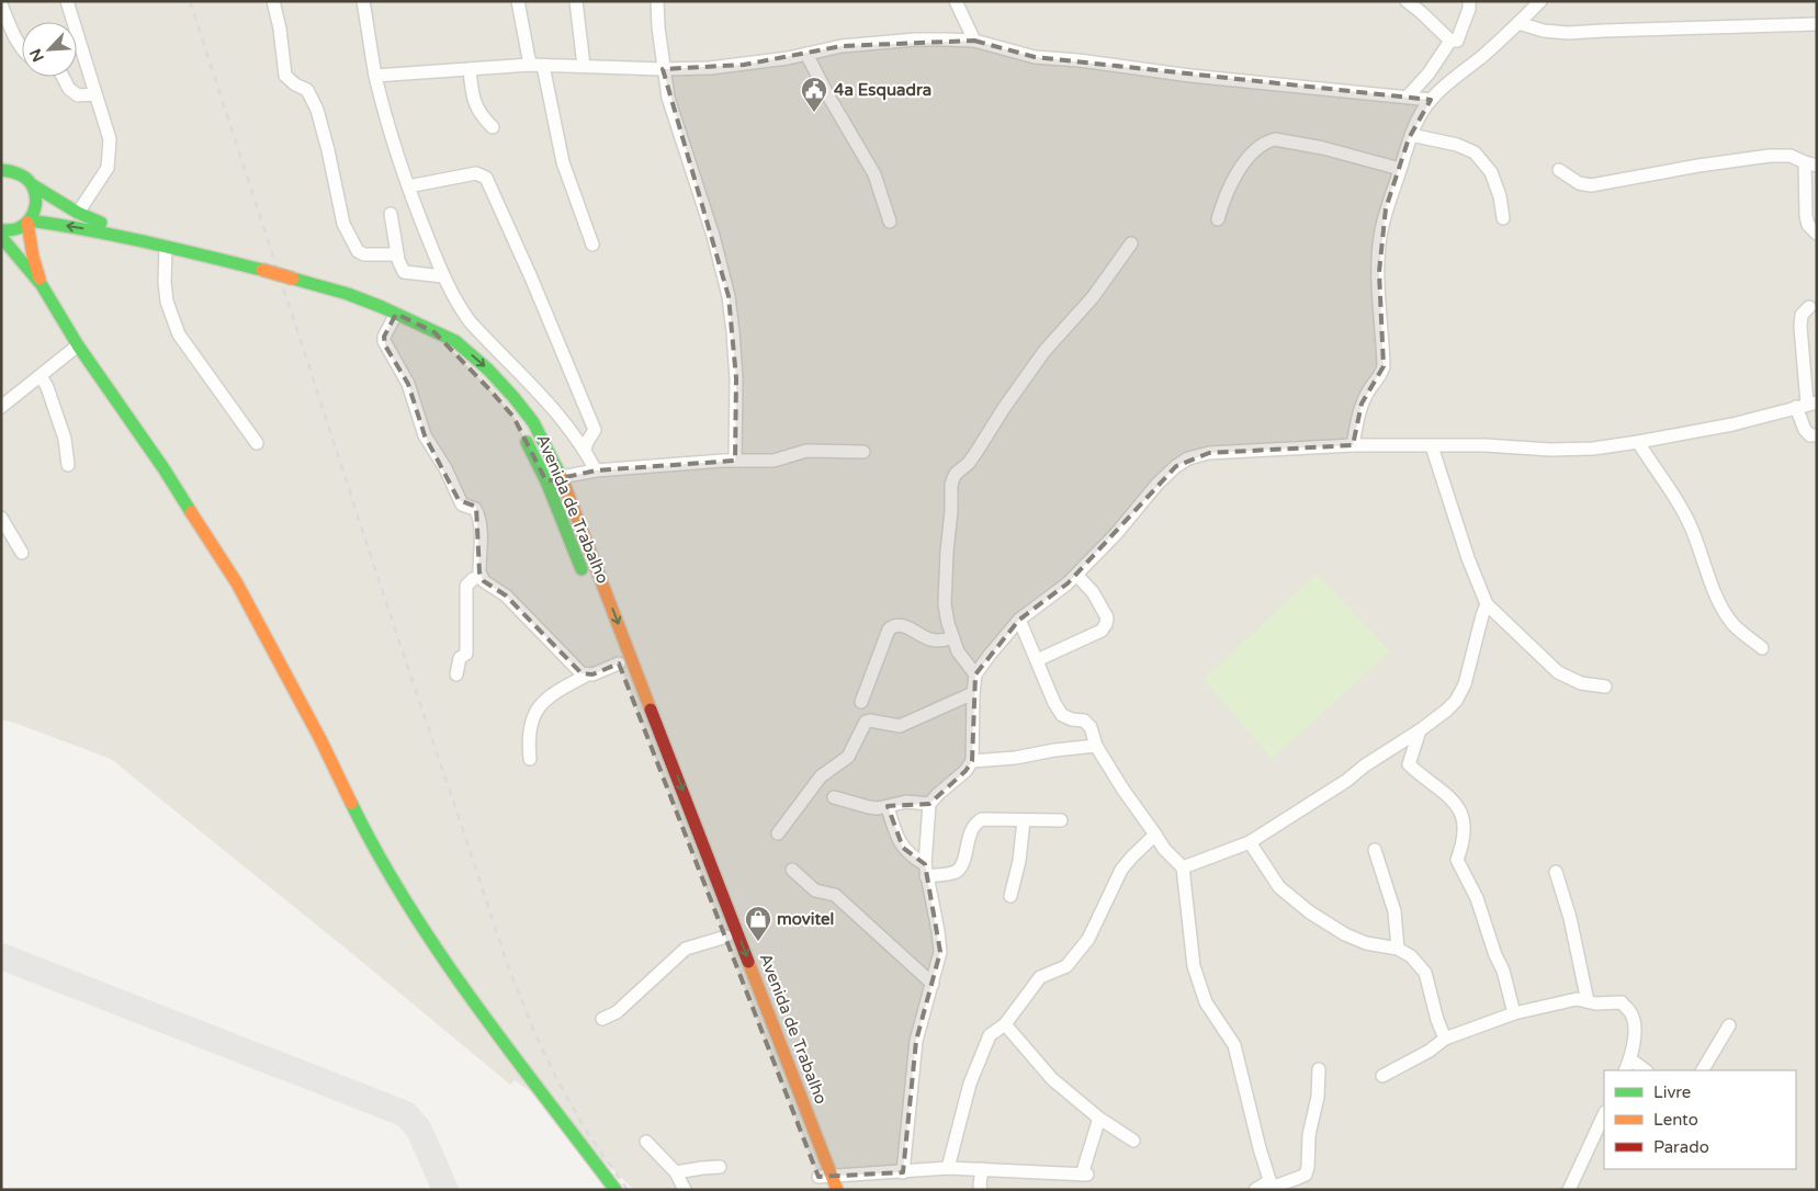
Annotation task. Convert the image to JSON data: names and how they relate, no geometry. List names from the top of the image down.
{
  "streets": {
    "main road": ["Avenida de Trabalho"]
  },
  "places": {
    "public building": ["4a Esquadra"],
    "shop": ["movitel"]
  },
  "legend": ["Livre", "Lento", "Parado"],
  "north": "bottom left"
}
